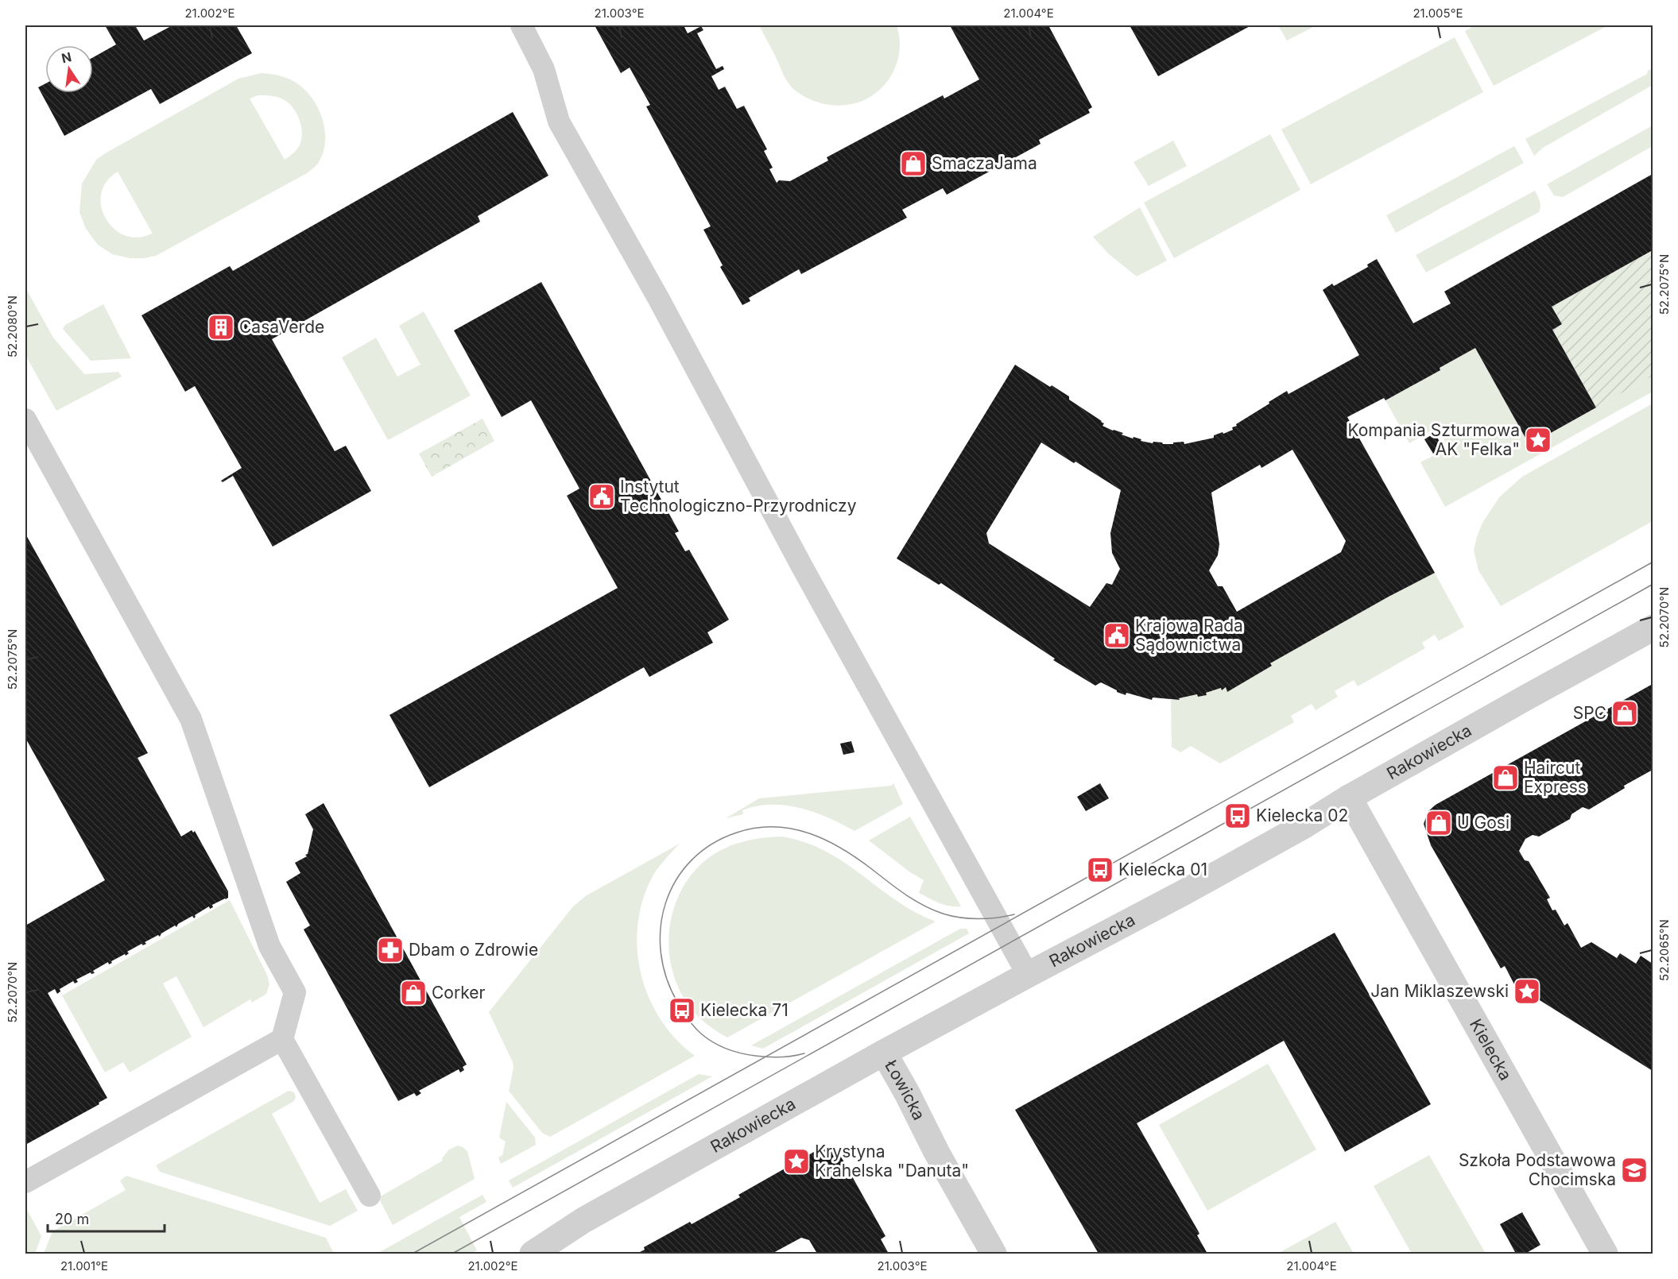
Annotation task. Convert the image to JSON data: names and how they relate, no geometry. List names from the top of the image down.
{
  "streets": {
    "street": ["Rakowiecka", "Kielecka", "Łowicka"]
  },
  "crossings": [
    ["Rakowiecka", "Kielecka"],
    ["Rakowiecka", "Łowicka"]
  ],
  "places": {
    "shop": [
      "SmaczaJama",
      "SPC",
      "Haircut Express",
      "U Gosi",
      "Corker"
    ],
    "building": ["CasaVerde"],
    "place": ["Kompania Szturmowa AK \"Felka\"", "Jan Miklaszewski", "Krystyna Krahelska \"Danuta\""],
    "public building": ["Instytut Technologiczno-Przyrodniczy", "Krajowa Rada Sądownictwa"],
    "bus stop": ["Kielecka 02", "Kielecka 01", "Kielecka 71"],
    "pharmacy": ["Dbam o Zdrowie"],
    "school or university": ["Szkoła Podstawowa Chocimska"]
  },
  "scale_bar": "20 m",
  "north": "top",
  "coordinates": [
    "21.002°E",
    "21.003°E",
    "21.004°E",
    "21.005°E",
    "52.2075°N",
    "52.2080°N",
    "52.2070°N",
    "52.2065°N",
    "21.001°E"
  ]
}
